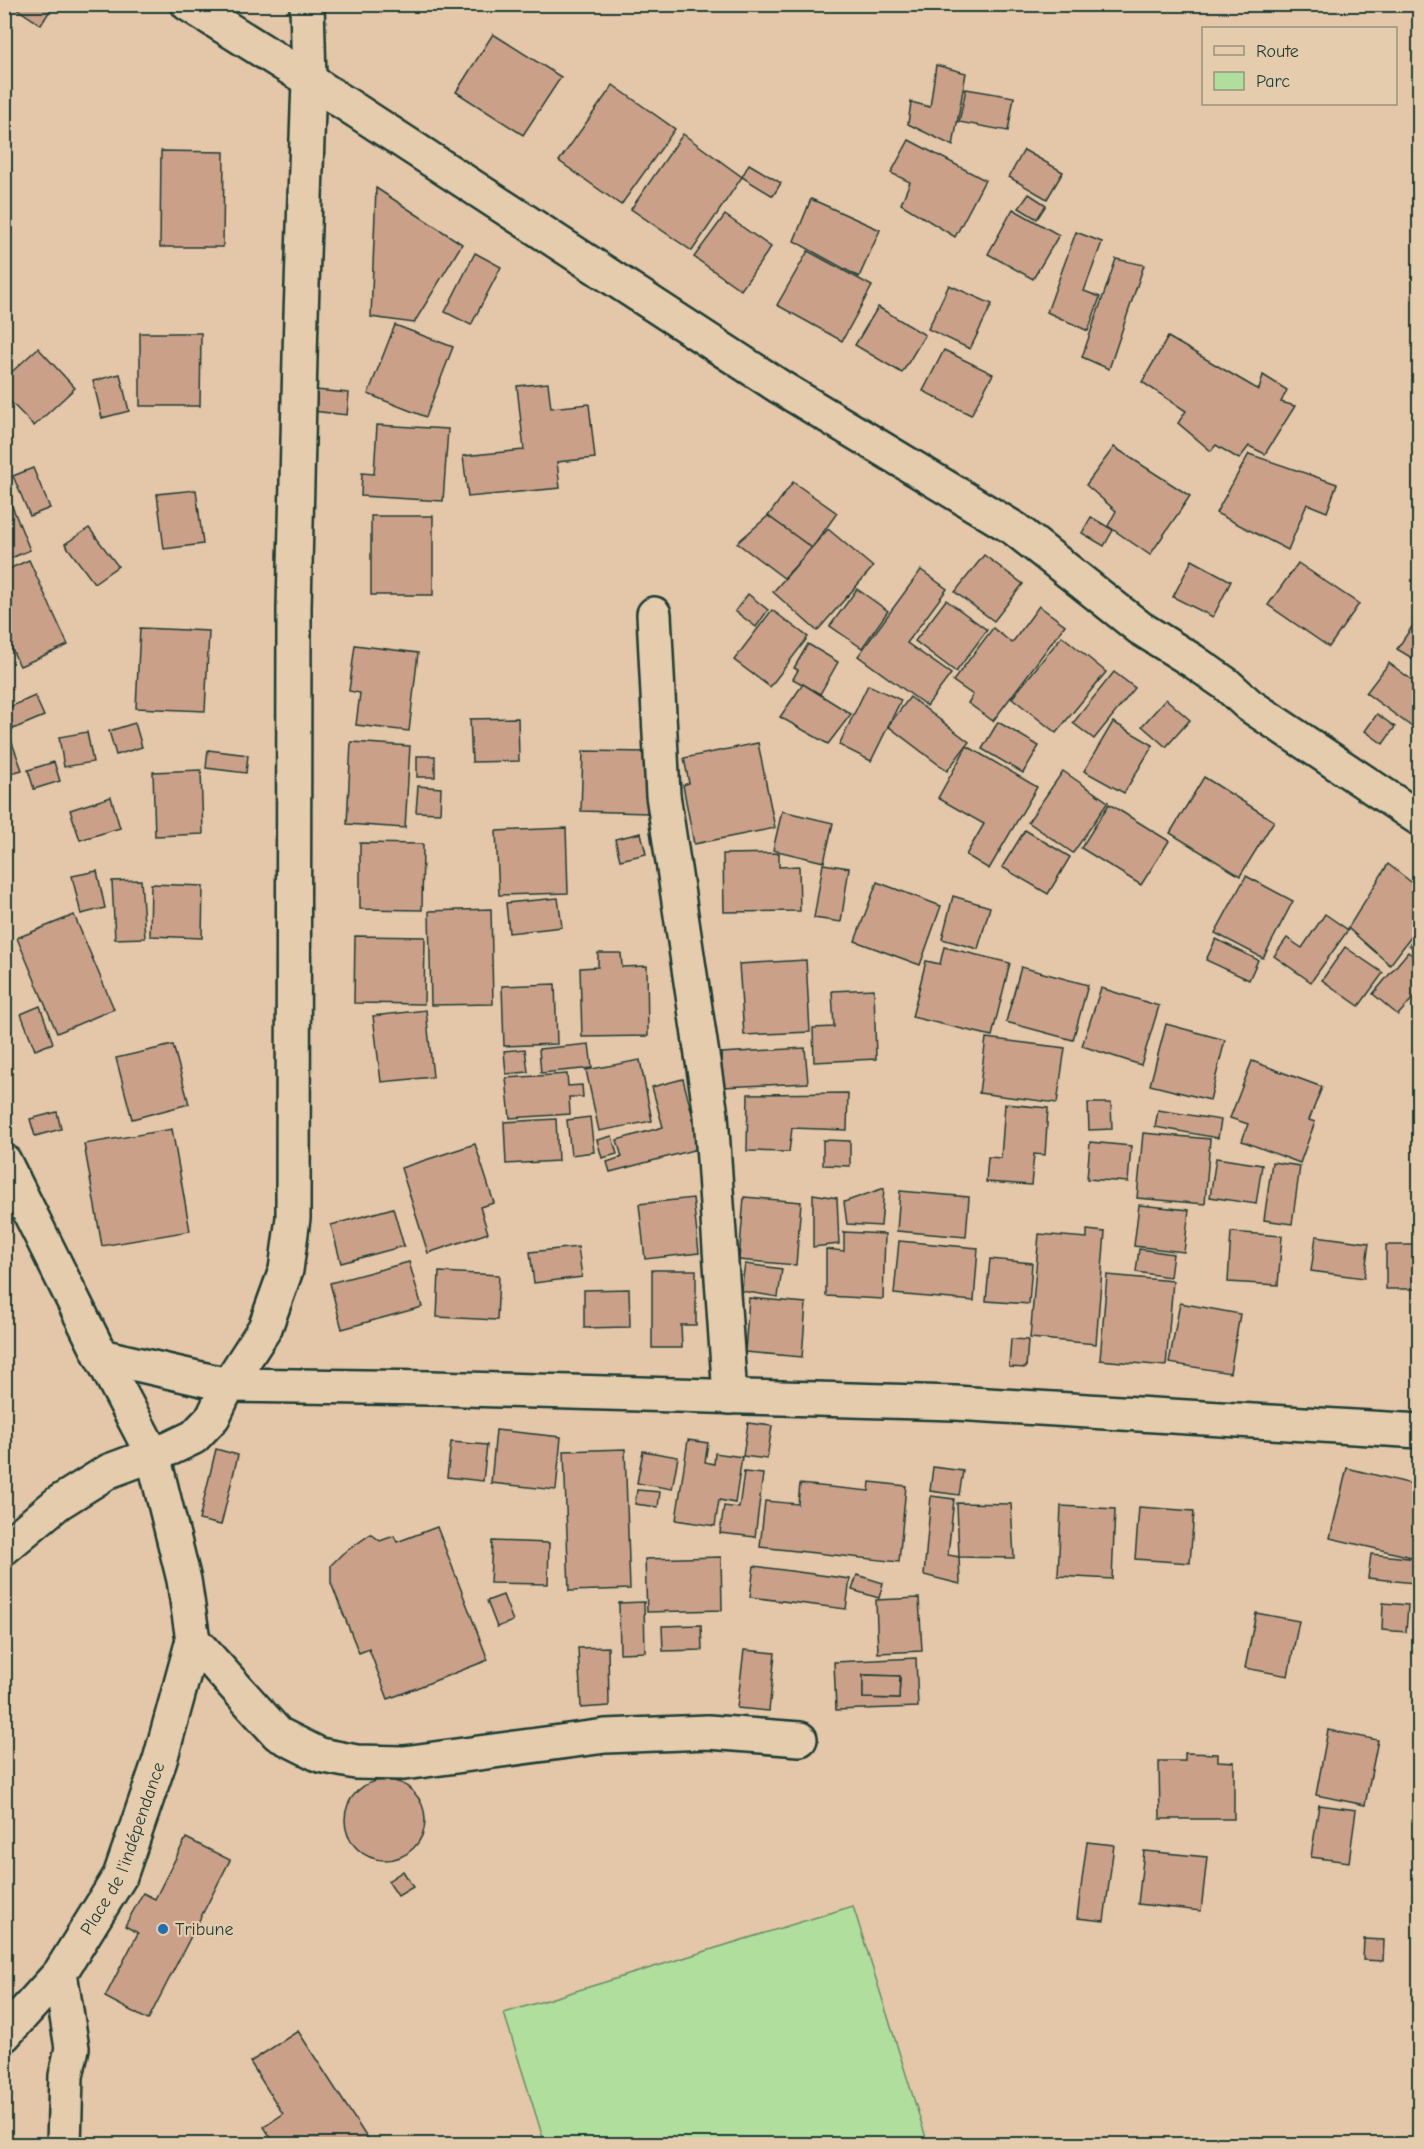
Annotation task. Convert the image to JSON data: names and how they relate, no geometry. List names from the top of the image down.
{
  "streets": {
    "street": ["Place de l'indépendance"]
  },
  "places": ["Tribune"],
  "legend": ["Route", "Parc"]
}
